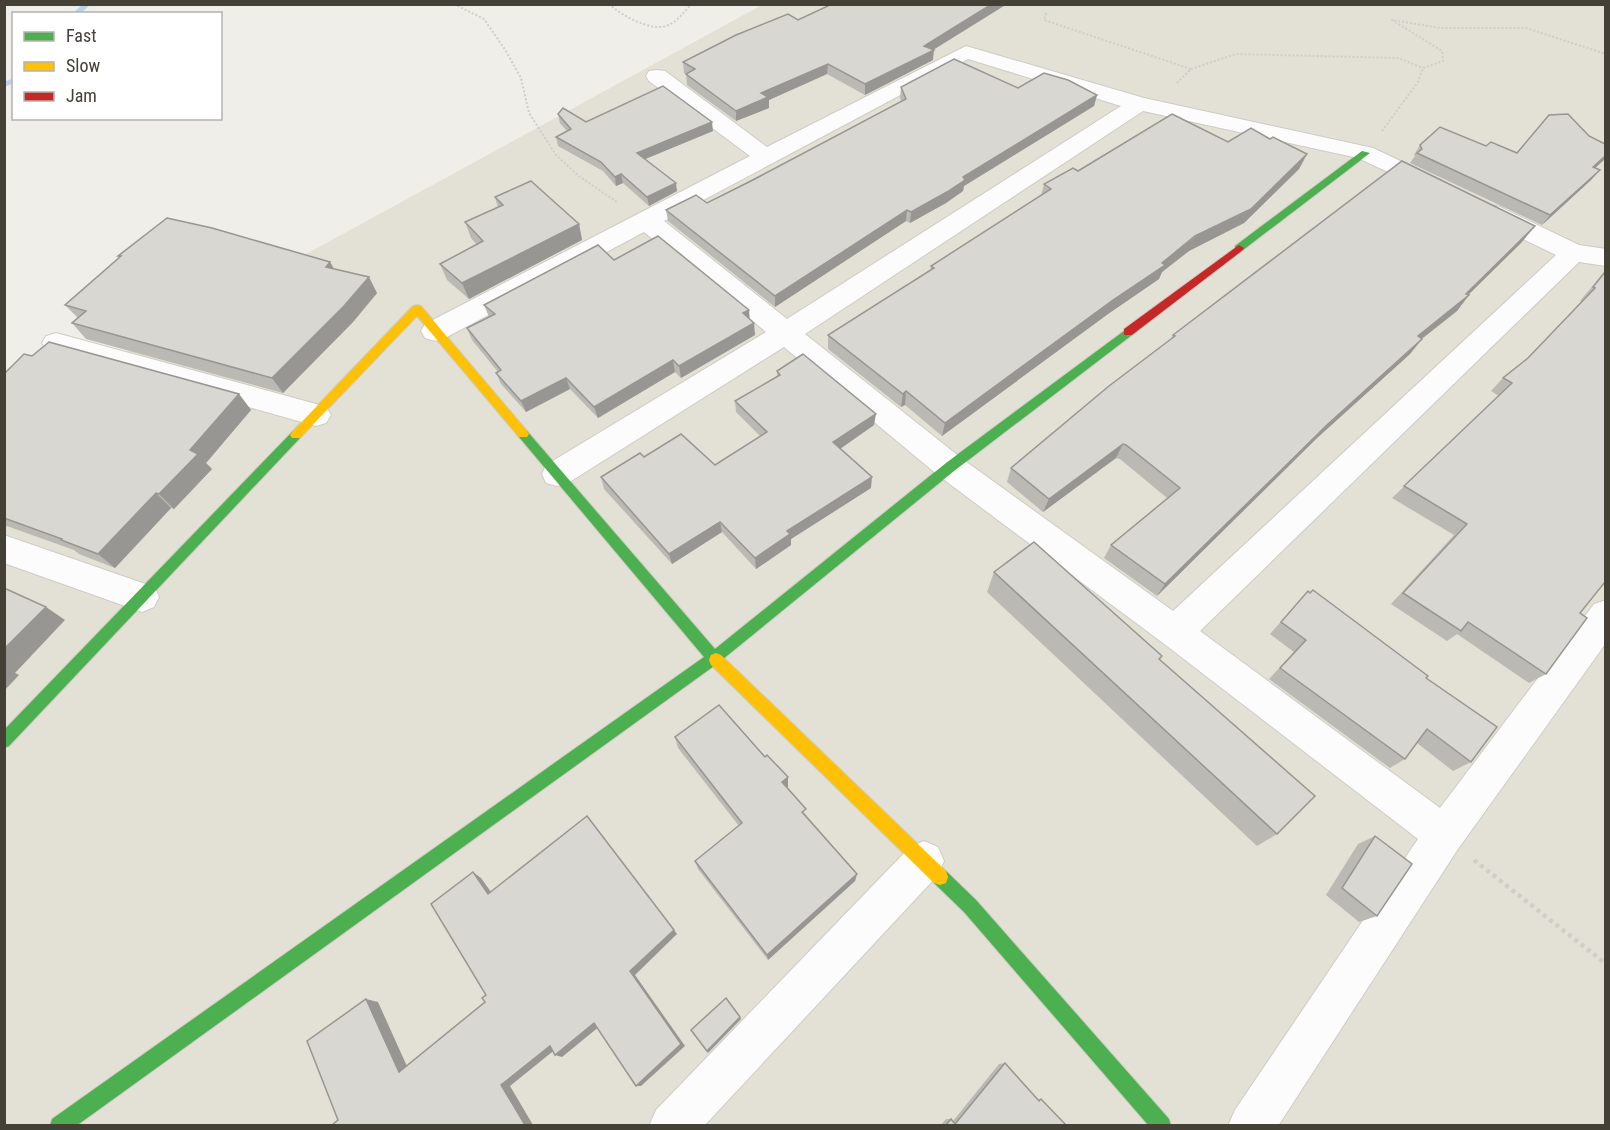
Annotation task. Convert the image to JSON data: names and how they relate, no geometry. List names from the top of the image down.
{
  "legend": ["Fast", "Slow", "Jam"]
}
